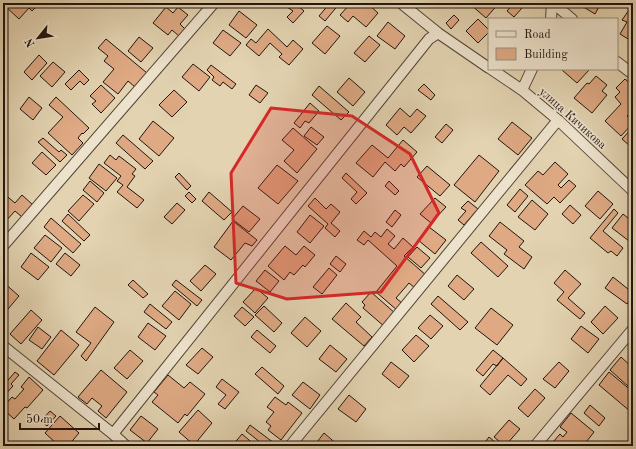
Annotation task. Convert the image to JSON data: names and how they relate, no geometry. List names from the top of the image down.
{
  "streets": {
    "street": ["улица Кичикова"]
  },
  "legend": ["Road", "Building"],
  "scale_bar": "50 m",
  "north": "bottom left"
}
